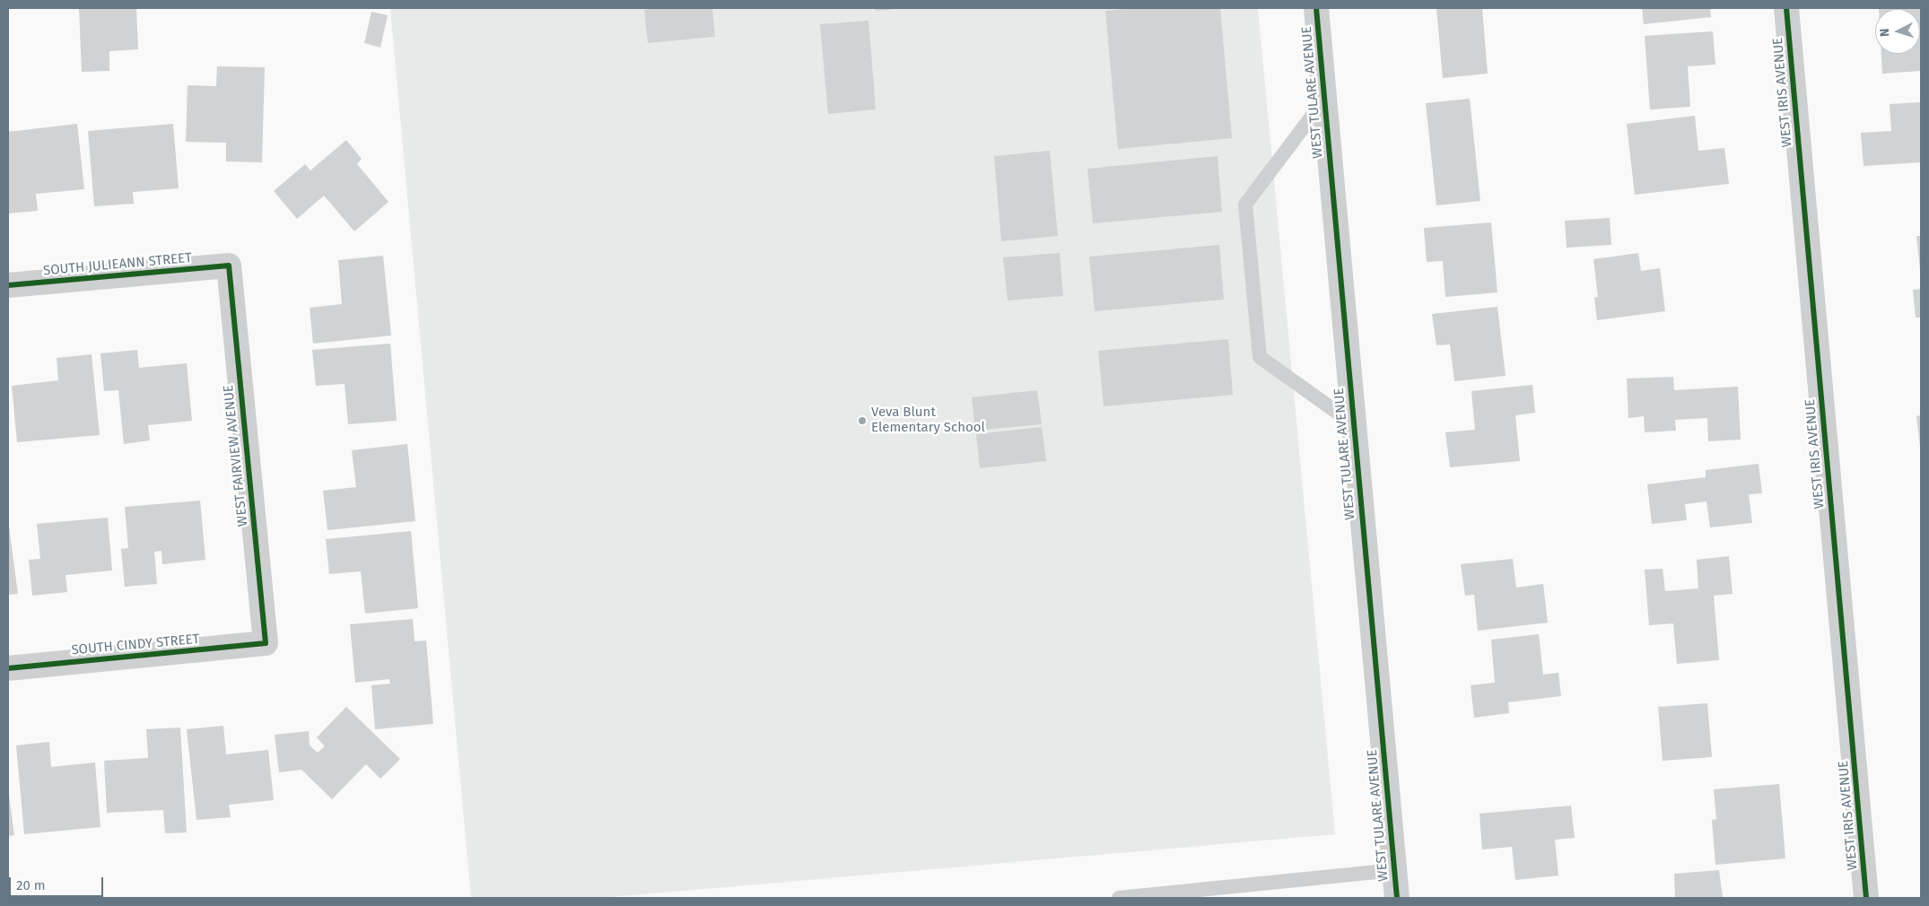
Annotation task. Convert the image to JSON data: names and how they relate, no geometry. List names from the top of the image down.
{
  "streets": {
    "street": [
      "WEST TULARE AVENUE",
      "WEST IRIS AVENUE",
      "SOUTH JULIEANN STREET",
      "WEST FAIRVIEW AVENUE",
      "SOUTH CINDY STREET"
    ]
  },
  "crossings": [
    ["SOUTH JULIEANN STREET", "WEST FAIRVIEW AVENUE"],
    ["WEST FAIRVIEW AVENUE", "SOUTH CINDY STREET"]
  ],
  "places": ["Veva Blunt Elementary School"],
  "scale_bar": "20 m",
  "north": "left"
}
